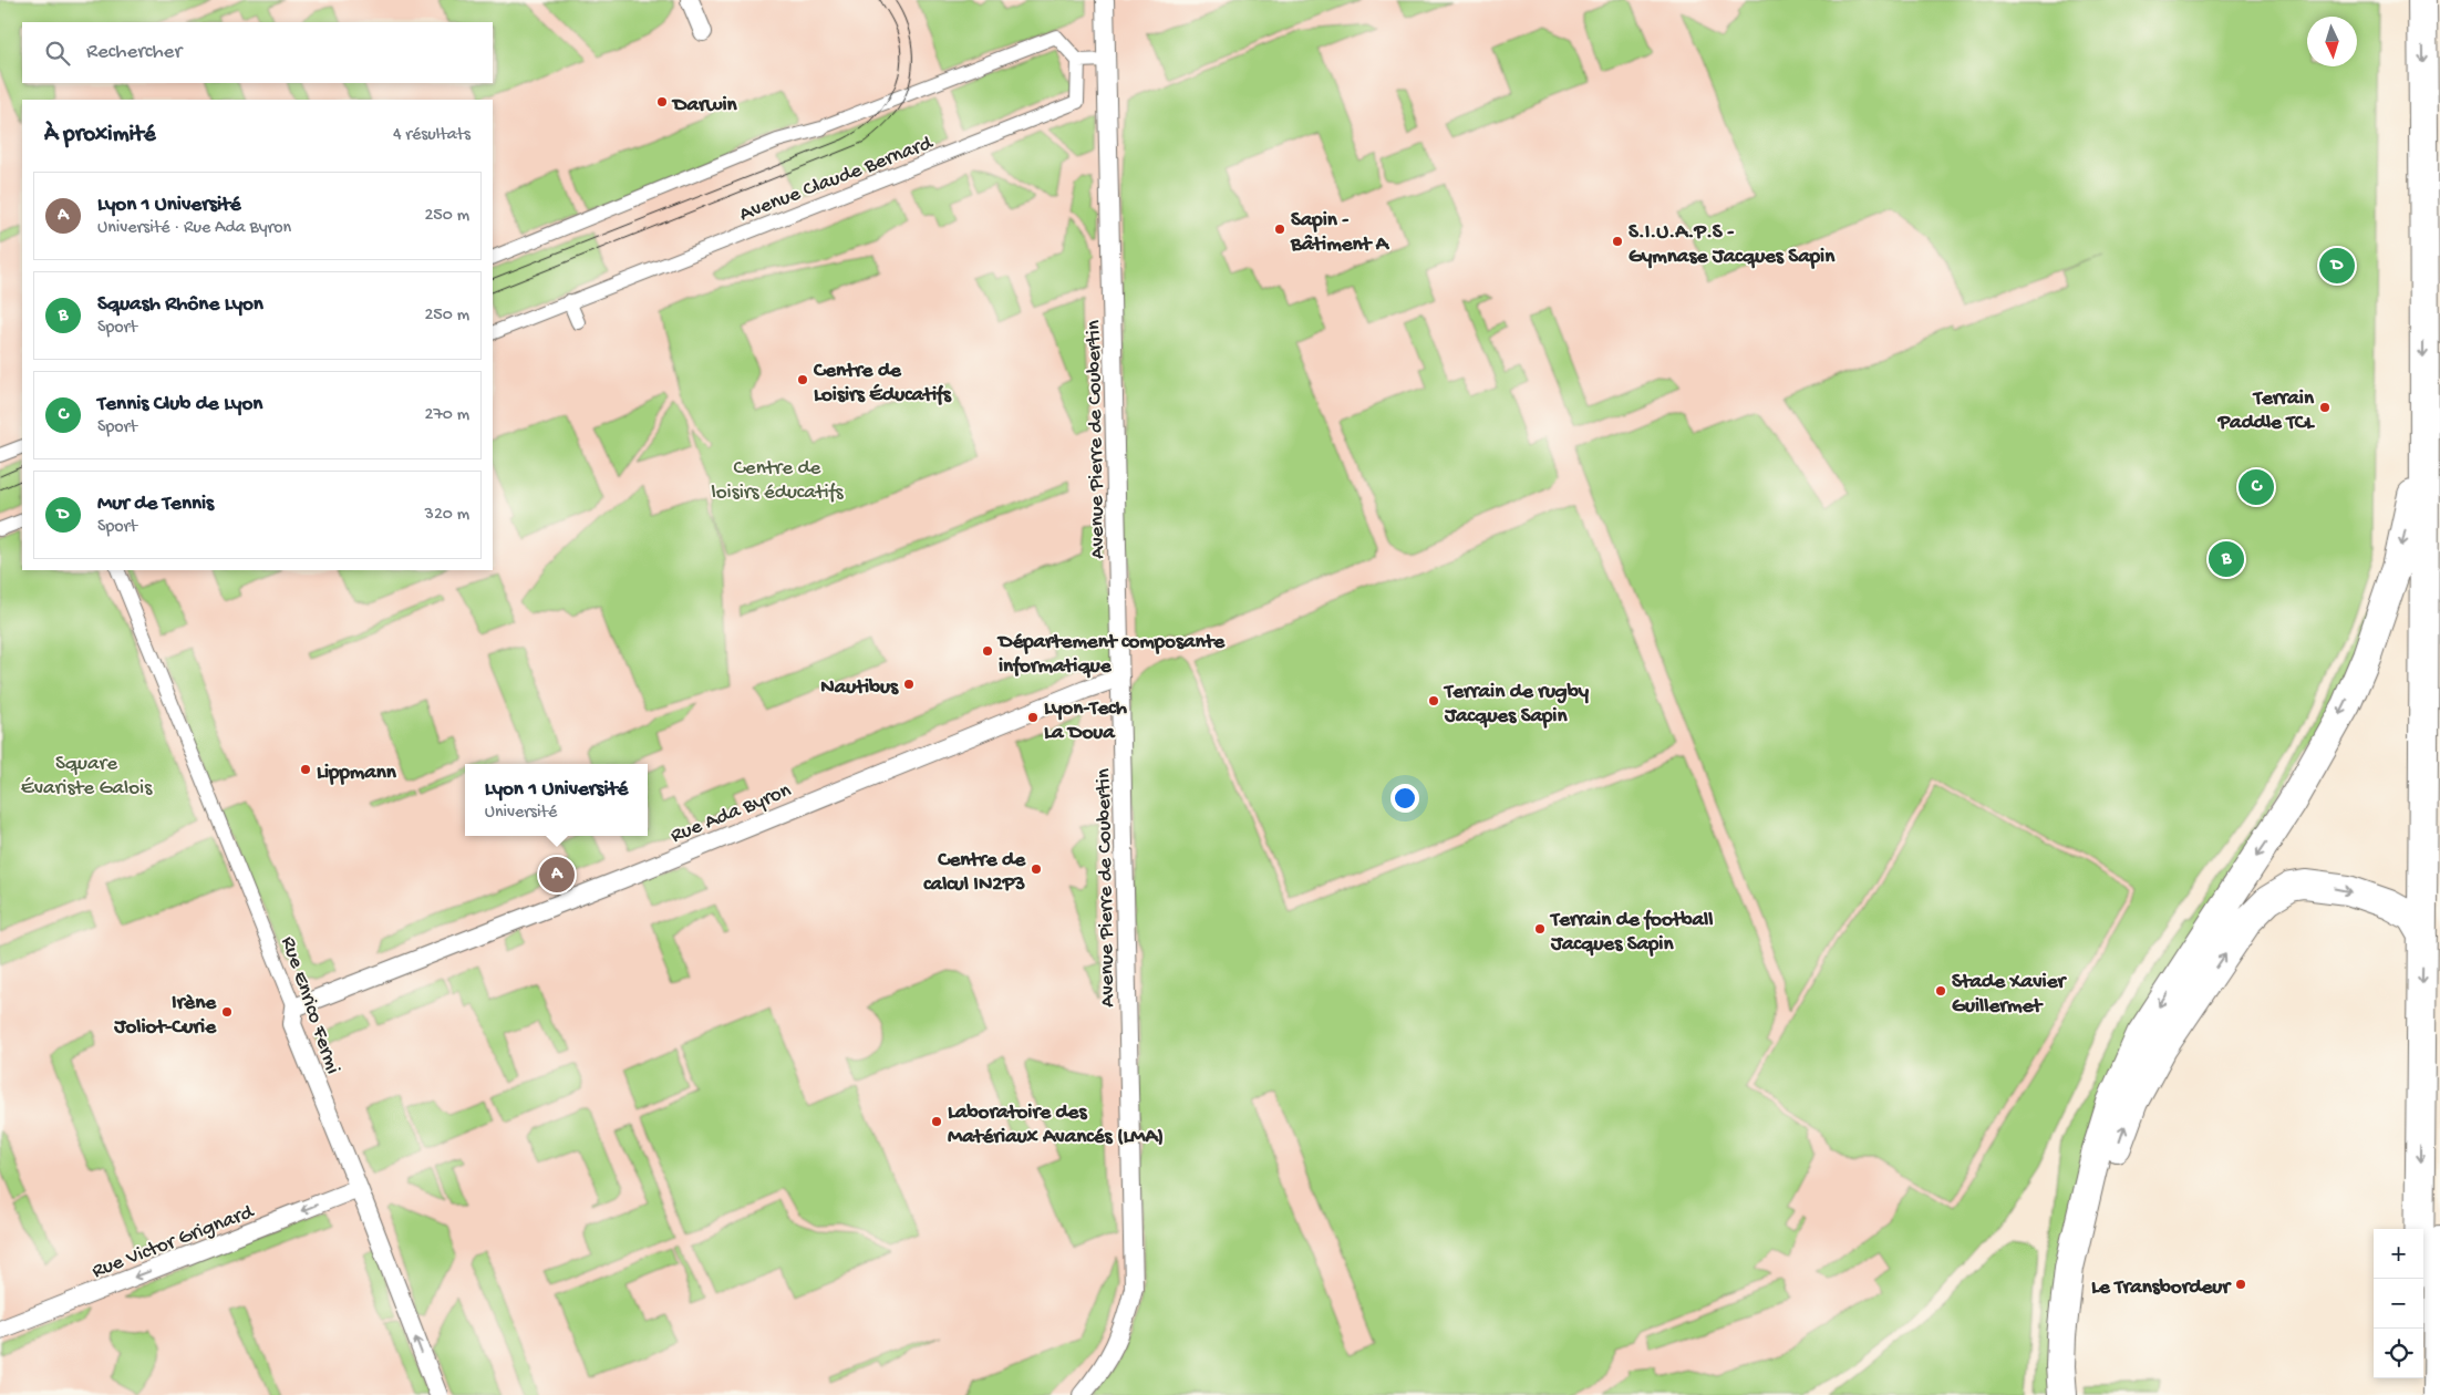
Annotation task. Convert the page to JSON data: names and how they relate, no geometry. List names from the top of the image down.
{
  "streets": {
    "street": [
      "Avenue Claude Bernard",
      "Avenue Pierre de Coubertin",
      "Rue Ada Byron",
      "Rue Enrico Fermi",
      "Rue Victor Grignard"
    ]
  },
  "crossings": [
    ["Avenue Pierre de Coubertin", "Rue Ada Byron"],
    ["Rue Ada Byron", "Rue Enrico Fermi"],
    ["Rue Enrico Fermi", "Rue Victor Grignard"]
  ],
  "one_way": ["Rue Victor Grignard"],
  "parks": ["Centre de loisirs éducatifs", "Square Évariste Galois"],
  "places": [
    "Darwin",
    "Sapin - Bâtiment A",
    "S.I.U.A.P.S - Gymnase Jacques Sapin",
    "Centre de Loisirs Éducatifs",
    "Terrain Paddle TCL",
    "Département composante informatique",
    "Nautibus",
    "Terrain de rugby Jacques Sapin",
    "Lyon-Tech La Doua",
    "Lippmann",
    "Centre de calcul IN2P3",
    "Terrain de football Jacques Sapin",
    "Stade Xavier Guillermet",
    "Irène Joliot-Curie",
    "Laboratoire des Matériaux Avancés (LMA)",
    "Le Transbordeur"
  ],
  "north": "bottom",
  "page": {
    "search": "Rechercher",
    "heading": ["À proximité", "4 résultats"],
    "list": [
      {
        "mark": "A",
        "name": "Lyon 1 Université",
        "note": "Université · Rue Ada Byron",
        "value": "250 m"
      },
      {
        "mark": "B",
        "name": "Squash Rhône Lyon",
        "note": "Sport",
        "value": "250 m"
      },
      {
        "mark": "C",
        "name": "Tennis Club de Lyon",
        "note": "Sport",
        "value": "270 m"
      },
      {
        "mark": "D",
        "name": "Mur de Tennis",
        "note": "Sport",
        "value": "320 m"
      }
    ],
    "pins": [
      "D",
      "C",
      "B",
      "A"
    ],
    "popup": ["Lyon 1 Université", "Université"],
    "map_buttons": ["+", "−"]
  }
}
